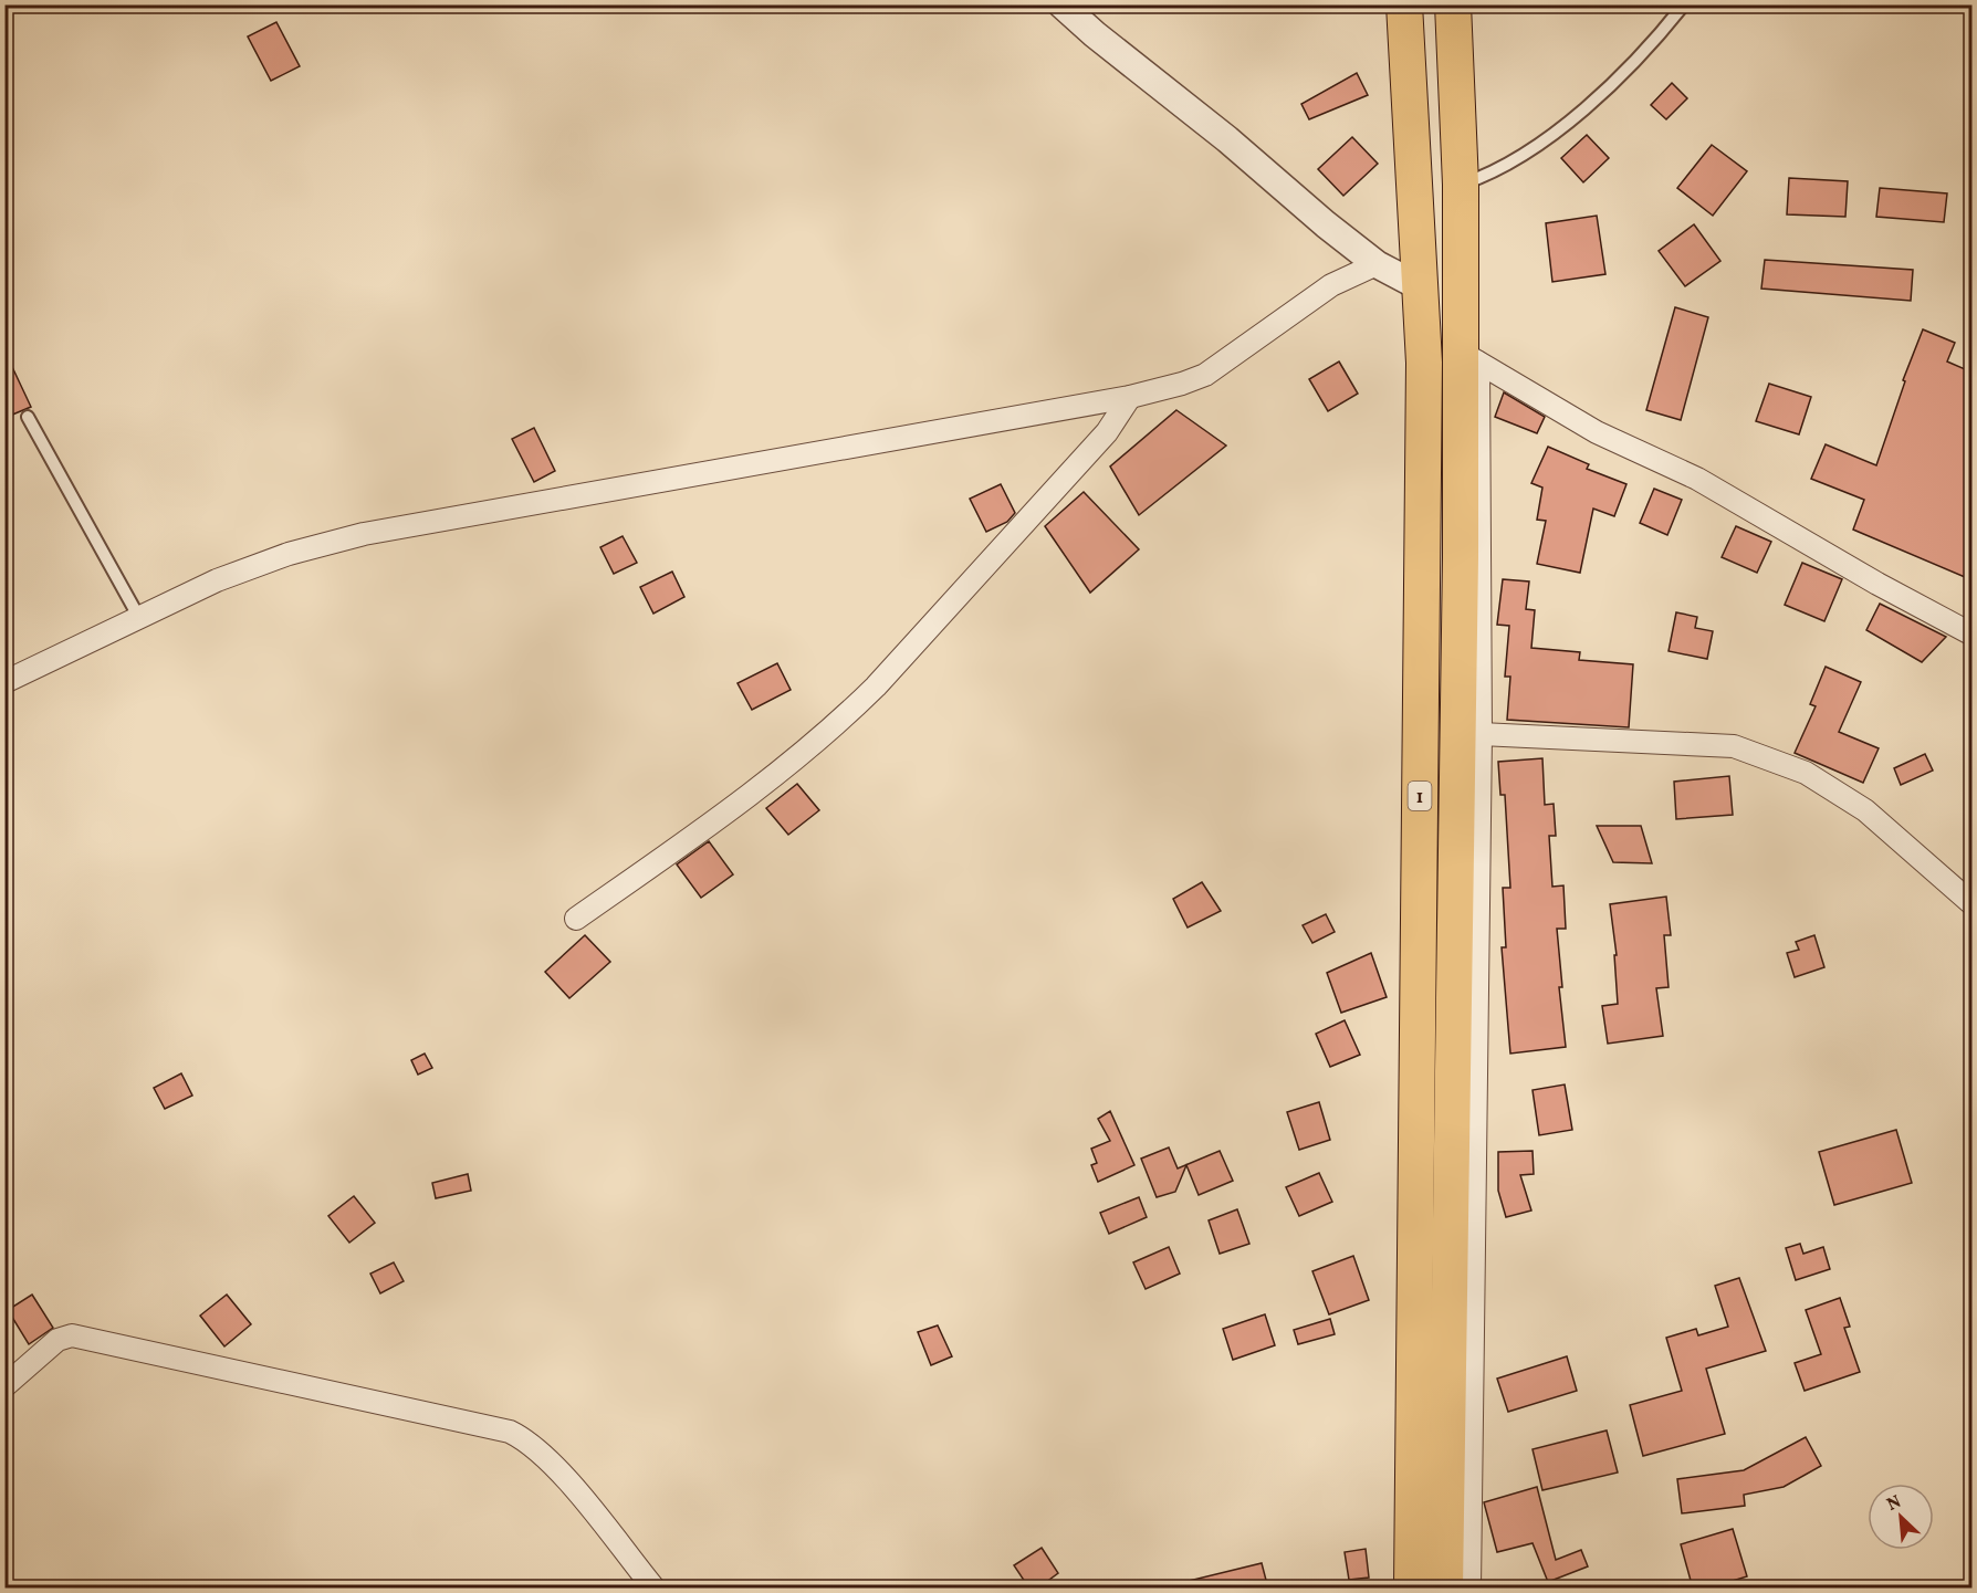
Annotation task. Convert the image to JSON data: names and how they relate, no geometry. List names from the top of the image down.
{
  "streets": {
    "main road": ["1"]
  },
  "north": "top left"
}
